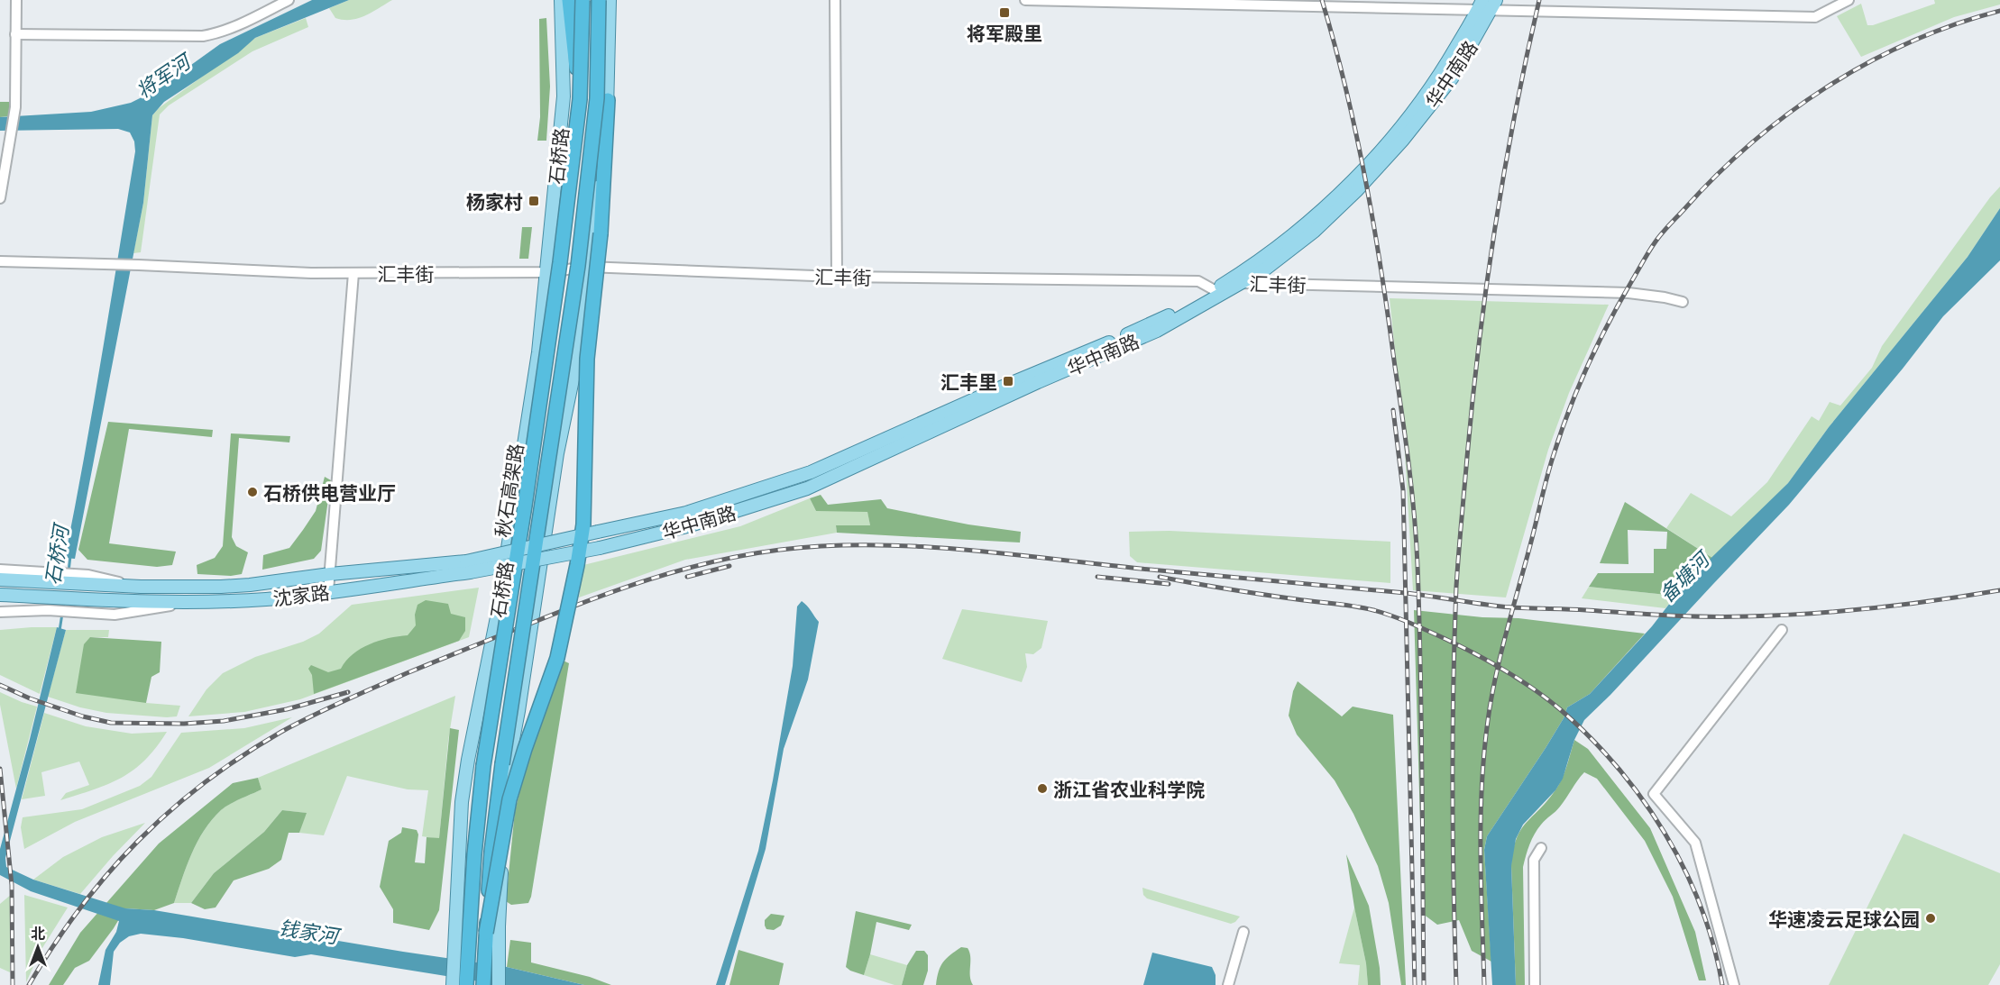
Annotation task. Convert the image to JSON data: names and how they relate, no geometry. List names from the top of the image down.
{
  "streets": {
    "highway": ["秋石高架路"],
    "main road": ["华中南路", "石桥路", "沈家路"],
    "street": ["汇丰街"]
  },
  "crossings": [
    ["华中南路", "汇丰街"],
    ["华中南路", "沈家路"],
    ["石桥路", "汇丰街"]
  ],
  "water": [
    "将军河",
    "石桥河",
    "备塘河",
    "钱家河"
  ],
  "places": {
    "transit": ["将军殿里", "杨家村", "汇丰里"],
    "other": ["石桥供电营业厅", "浙江省农业科学院", "华速凌云足球公园"]
  },
  "north": "top"
}
